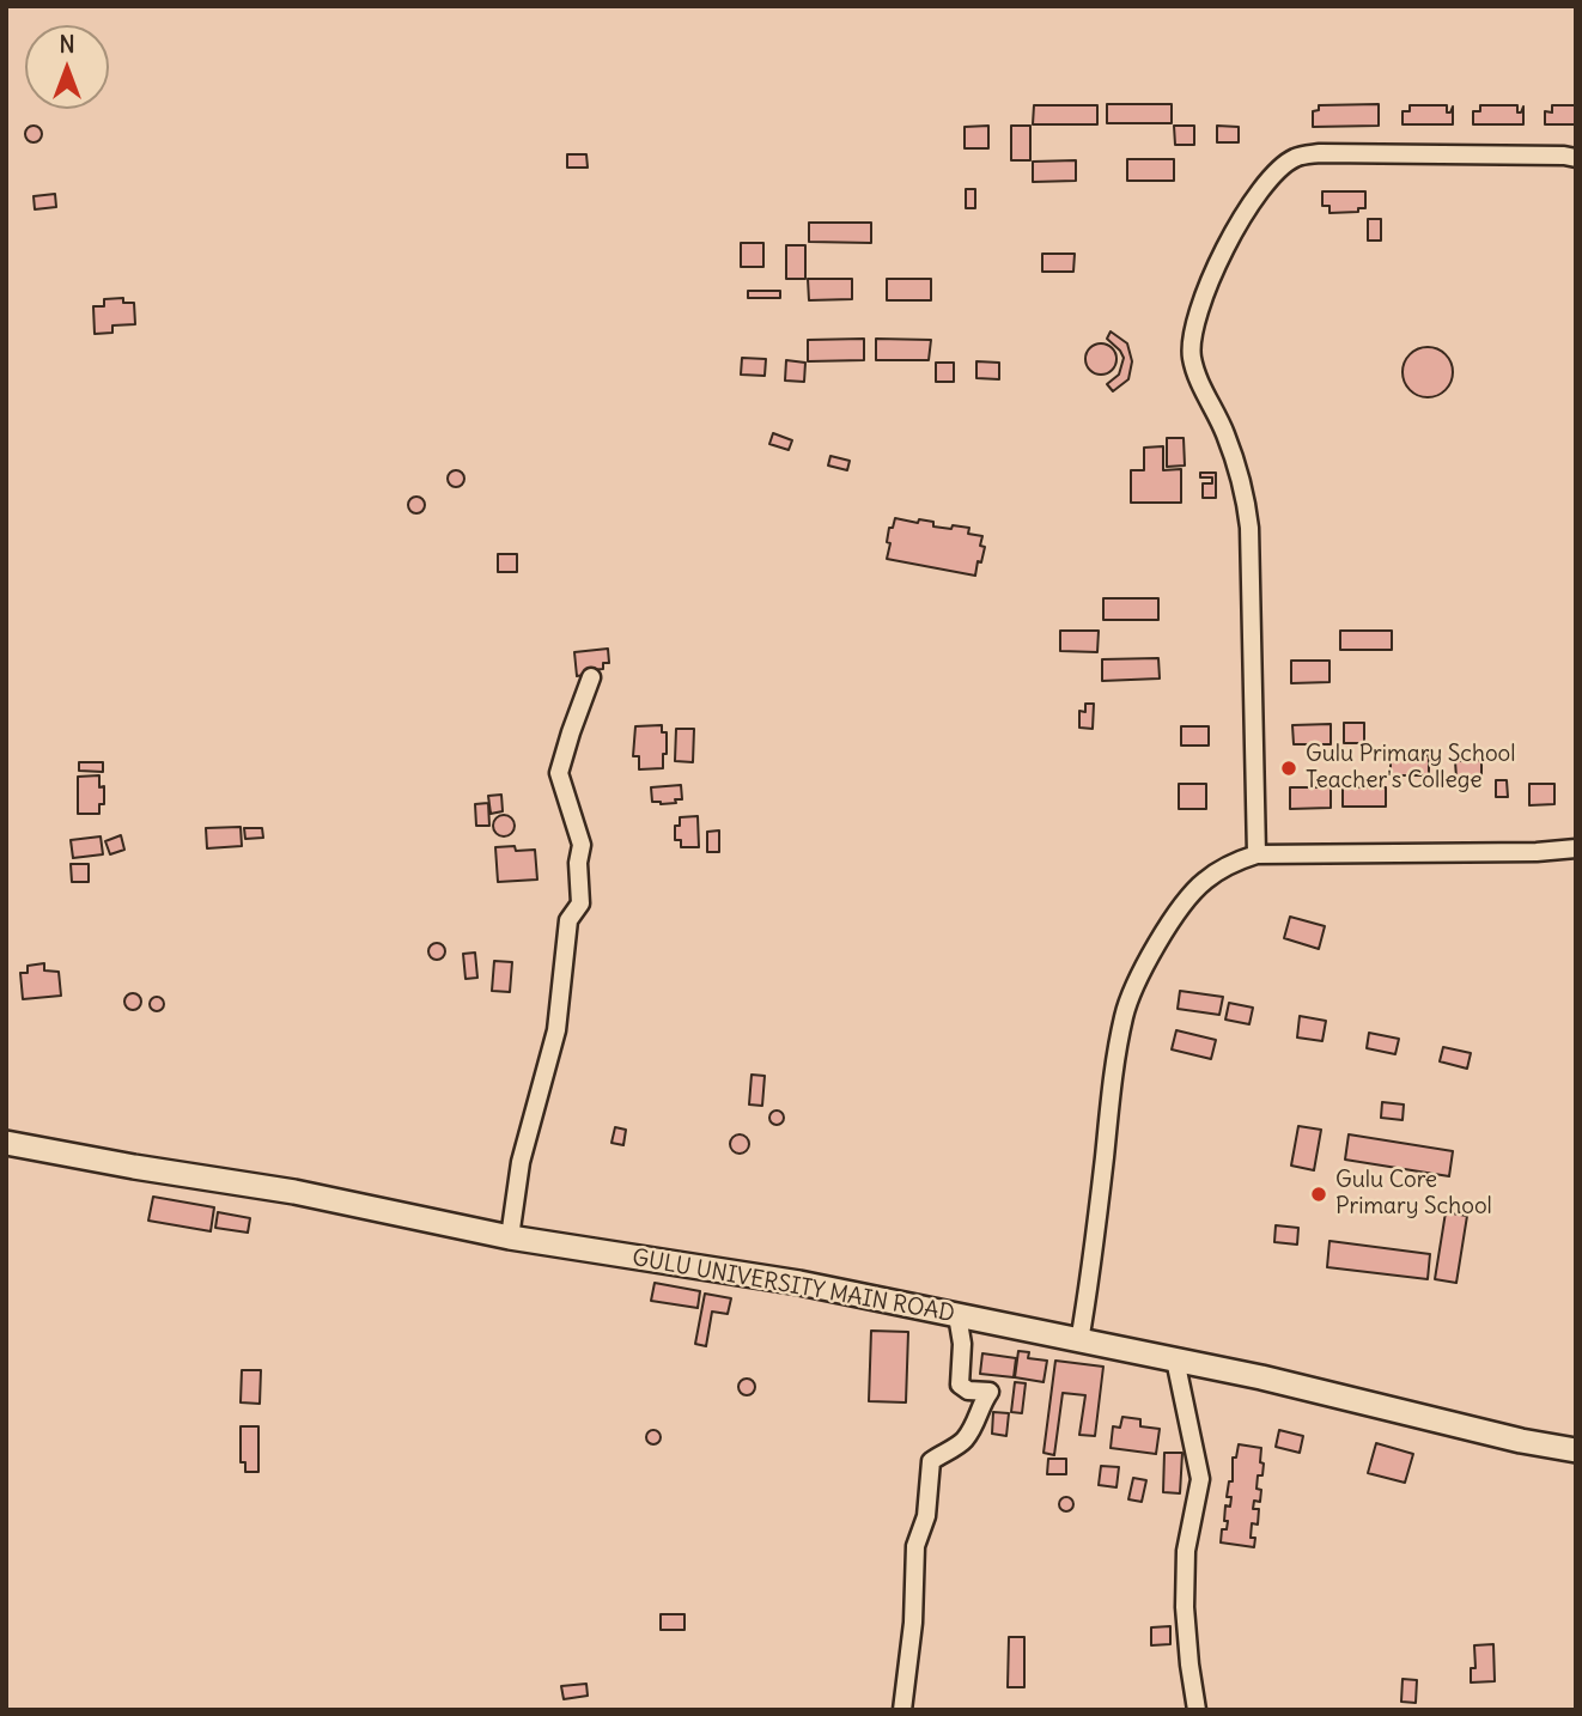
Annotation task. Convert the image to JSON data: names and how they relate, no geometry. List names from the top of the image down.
{
  "streets": {
    "street": ["GULU UNIVERSITY MAIN ROAD"]
  },
  "places": ["Gulu Primary School Teacher's College", "Gulu Core Primary School"],
  "north": "top"
}
